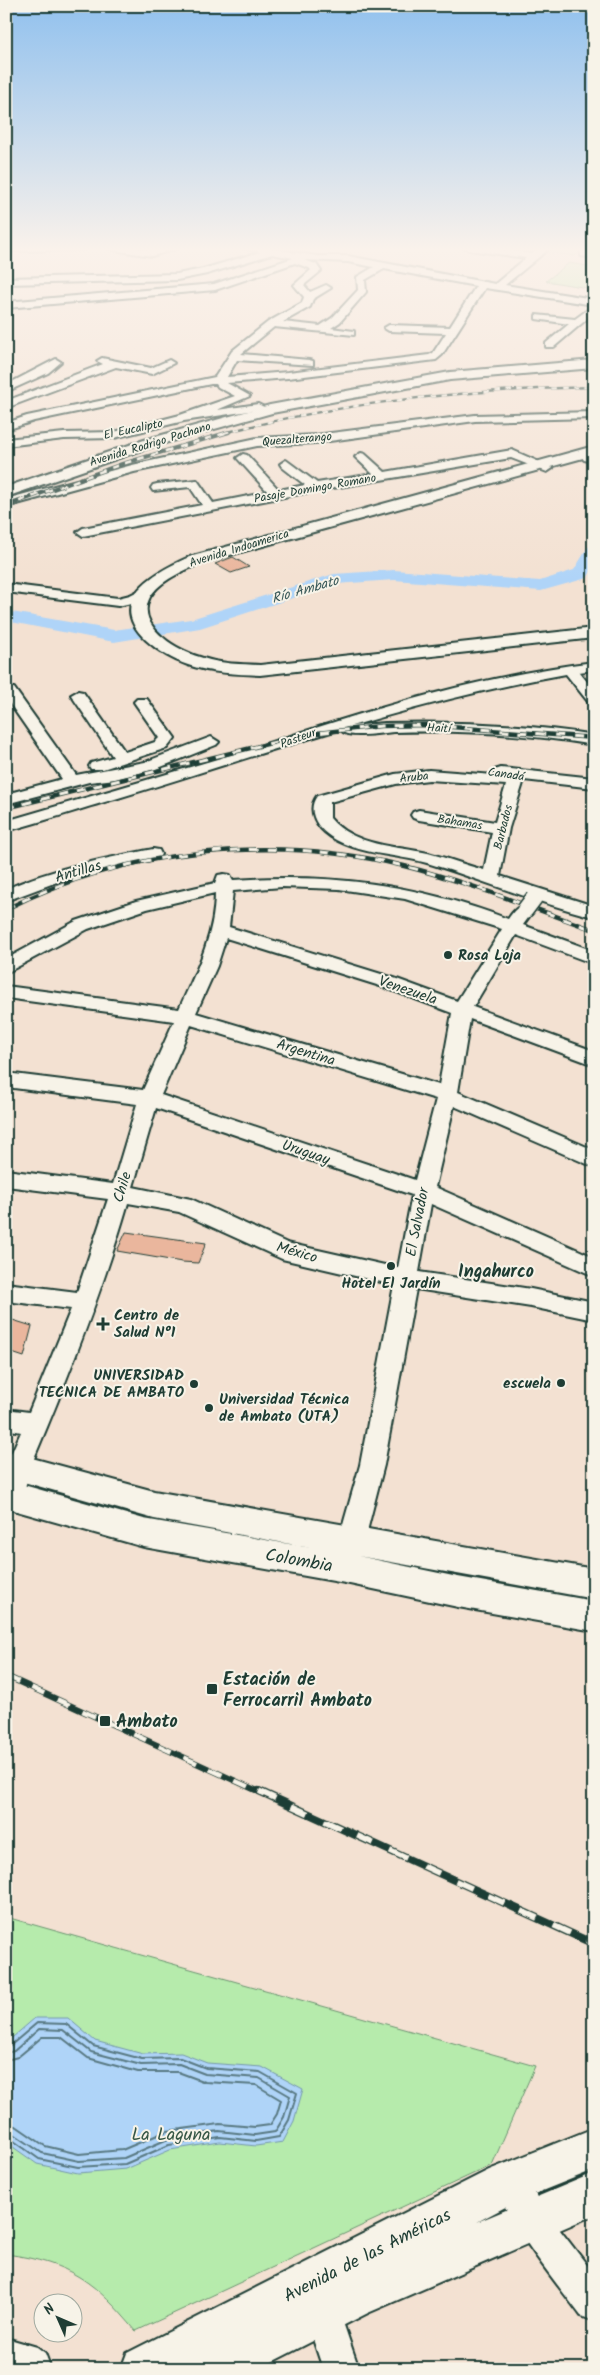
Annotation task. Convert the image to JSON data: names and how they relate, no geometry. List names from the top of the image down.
{
  "streets": {
    "main road": [
      "Avenida Rodrigo Pachano",
      "Avenida Indoamerica",
      "Colombia",
      "Avenida de las Américas"
    ],
    "street": [
      "El Eucalipto",
      "Quezalterango",
      "Pasaje Domingo Romano",
      "Haití",
      "Pasteur",
      "Canadá",
      "Aruba",
      "Bahamas",
      "Barbados",
      "Antillas",
      "Venezuela",
      "Argentina",
      "Uruguay",
      "Chile",
      "El Salvador",
      "México"
    ]
  },
  "crossings": [
    ["El Eucalipto", "Avenida Rodrigo Pachano"],
    ["Pasaje Domingo Romano", "Avenida Indoamerica"],
    ["Haití", "Pasteur"],
    ["Canadá", "Aruba"],
    ["Canadá", "Barbados"],
    ["Aruba", "Barbados"],
    ["Bahamas", "Barbados"],
    ["Venezuela", "Chile"],
    ["Venezuela", "El Salvador"],
    ["Argentina", "Chile"],
    ["Argentina", "El Salvador"],
    ["Uruguay", "Chile"],
    ["Uruguay", "El Salvador"],
    ["Chile", "México"],
    ["Chile", "Colombia"],
    ["El Salvador", "México"],
    ["El Salvador", "Colombia"]
  ],
  "districts": ["Ingahurco"],
  "water": ["Río Ambato"],
  "parks": ["La Laguna"],
  "places": {
    "other": [
      "Rosa Loja",
      "Hotel El Jardín",
      "escuela",
      "UNIVERSIDAD TECNICA DE AMBATO",
      "Universidad Técnica de Ambato (UTA)"
    ],
    "health": ["Centro de Salud N°1"],
    "transit": ["Estación de Ferrocarril Ambato", "Ambato"]
  },
  "north": "top left"
}
